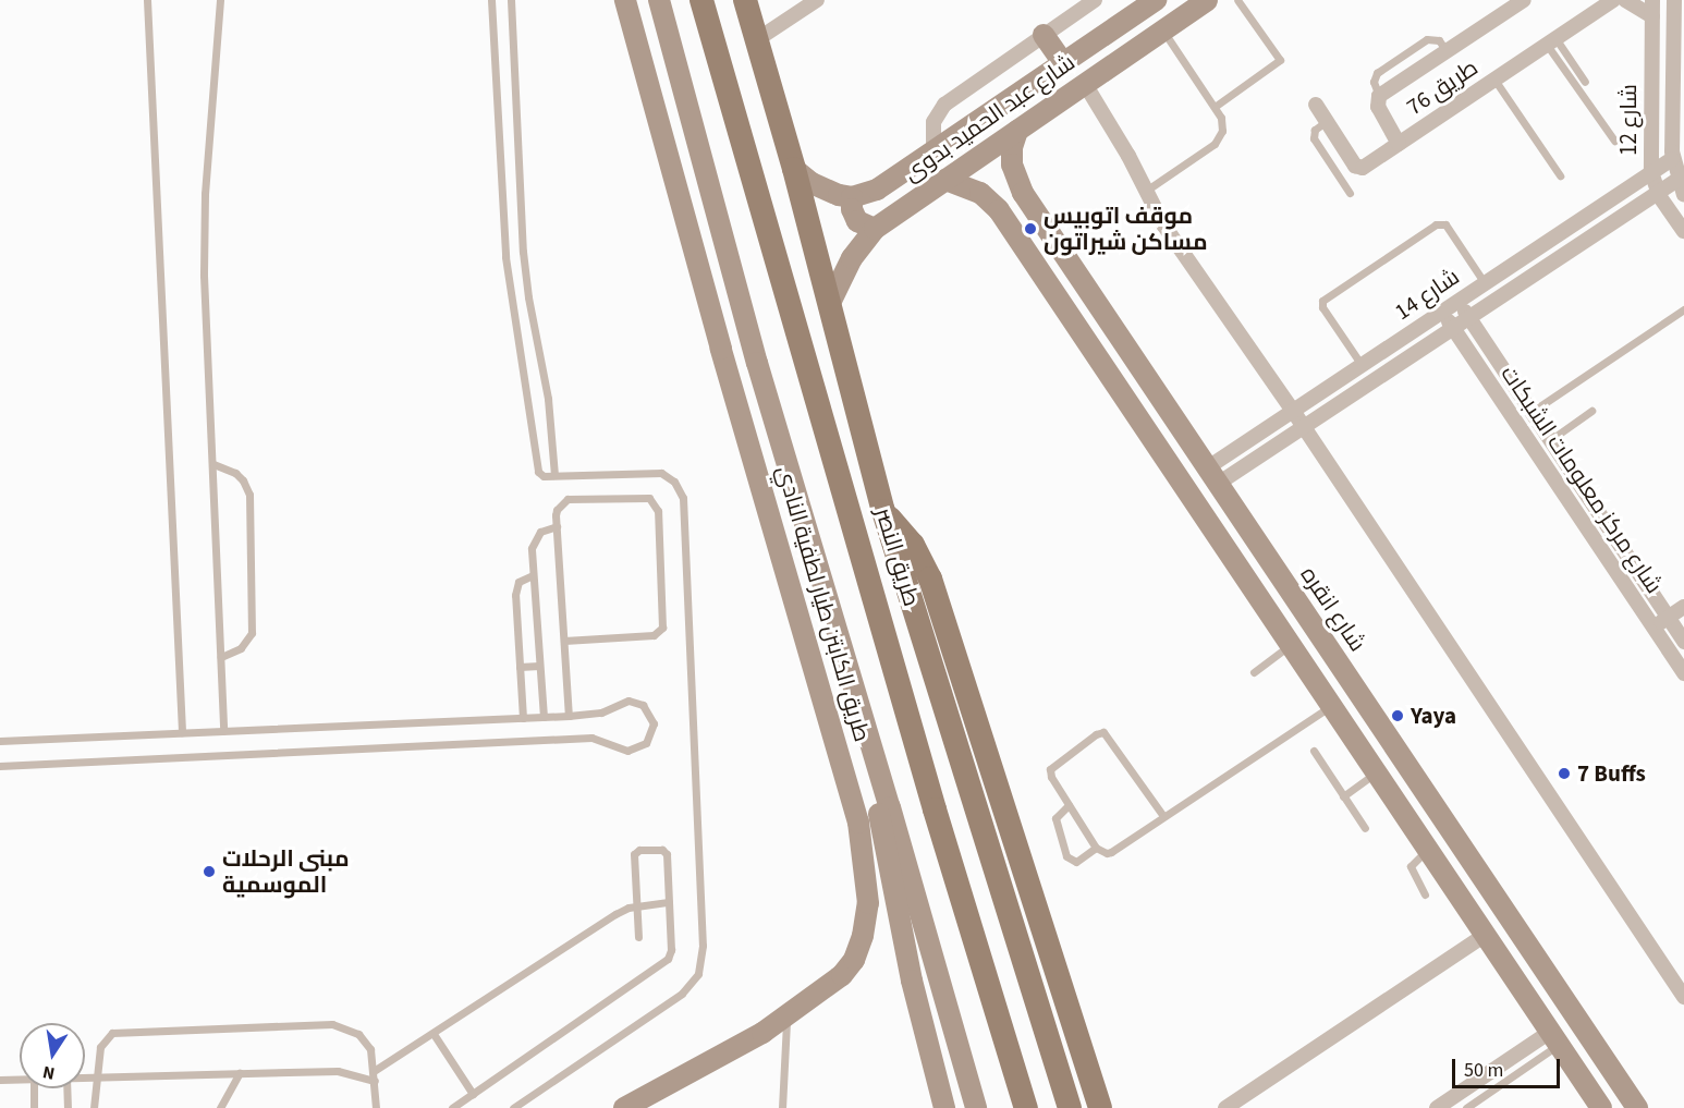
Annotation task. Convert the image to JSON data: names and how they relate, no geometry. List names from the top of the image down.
{
  "streets": {
    "main road": [
      "شارع عبد الحميد بدوى",
      "طريق النصر",
      "طريق الكابتن طيار لطفية النادي",
      "شارع انقره"
    ],
    "street": [
      "طريق 76",
      "شارع 12",
      "شارع 14",
      "شارع مركز معلومات الشبكات"
    ]
  },
  "crossings": [
    ["شارع عبد الحميد بدوى", "طريق النصر"],
    ["شارع عبد الحميد بدوى", "شارع انقره"],
    ["شارع 12", "شارع 14"],
    ["شارع 14", "شارع مركز معلومات الشبكات"],
    ["شارع 14", "شارع انقره"]
  ],
  "places": [
    "موقف اتوبيس مساكن شيراتون",
    "Yaya",
    "7 Buffs",
    "مبنى الرحلات الموسمية"
  ],
  "scale_bar": "50 m",
  "north": "bottom"
}
